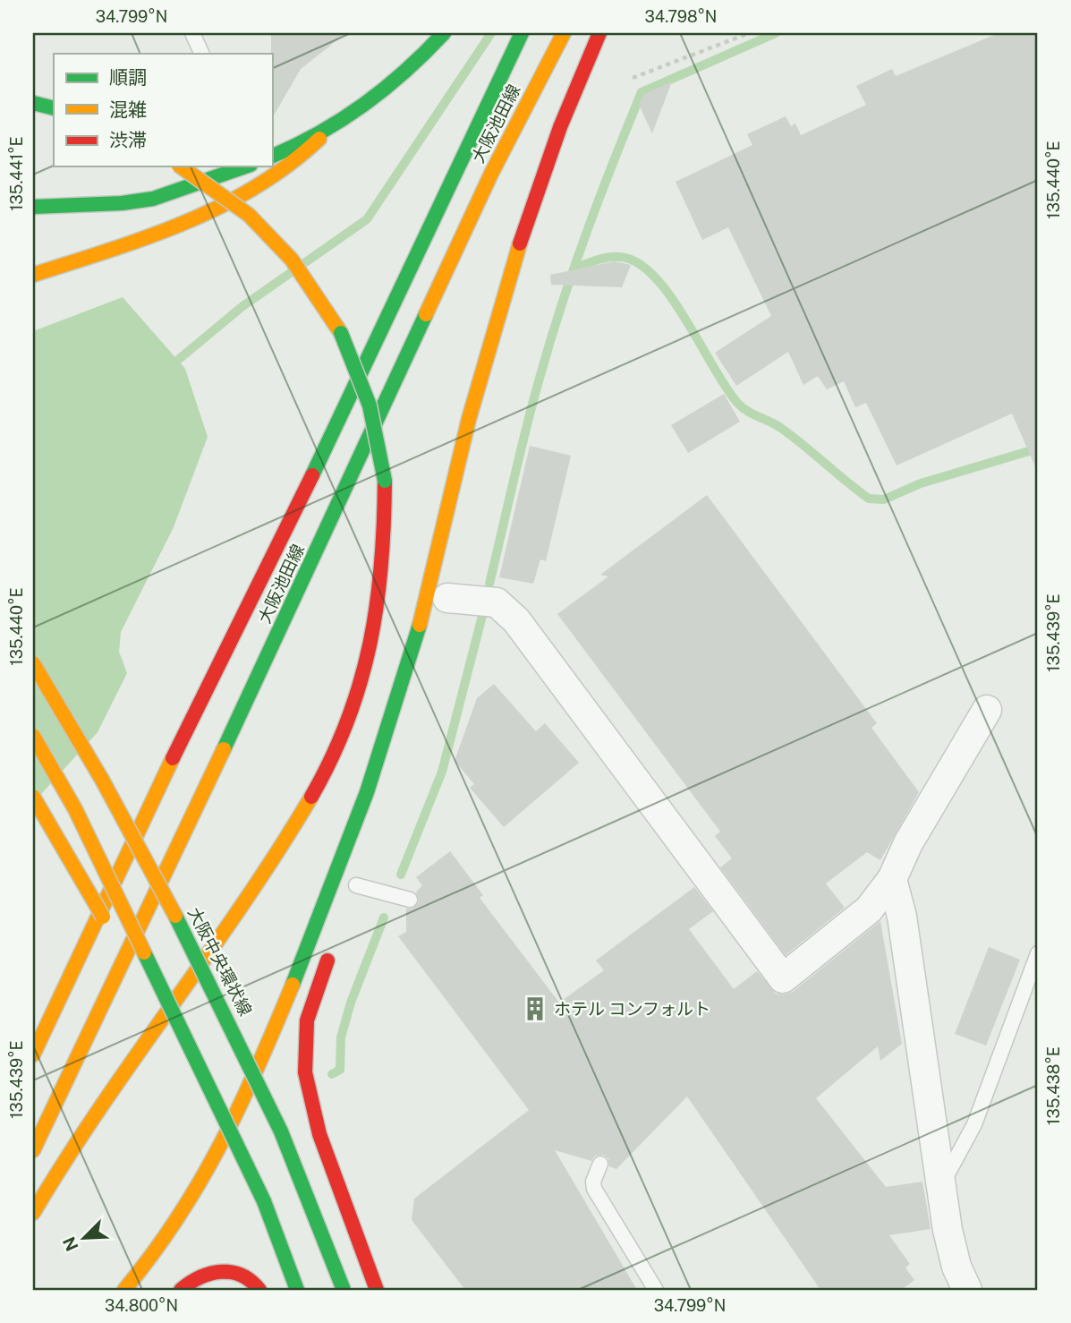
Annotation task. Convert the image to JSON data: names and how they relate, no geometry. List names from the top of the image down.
{
  "streets": {
    "main road": ["大阪池田線", "大阪中央環状線"]
  },
  "places": {
    "building": ["ホテル コンフォルト"]
  },
  "legend": ["順調", "混雑", "渋滞"],
  "north": "bottom left",
  "coordinates": [
    "34.799°N",
    "34.798°N",
    "135.441°E",
    "135.440°E",
    "135.439°E",
    "135.438°E",
    "34.800°N"
  ]
}
